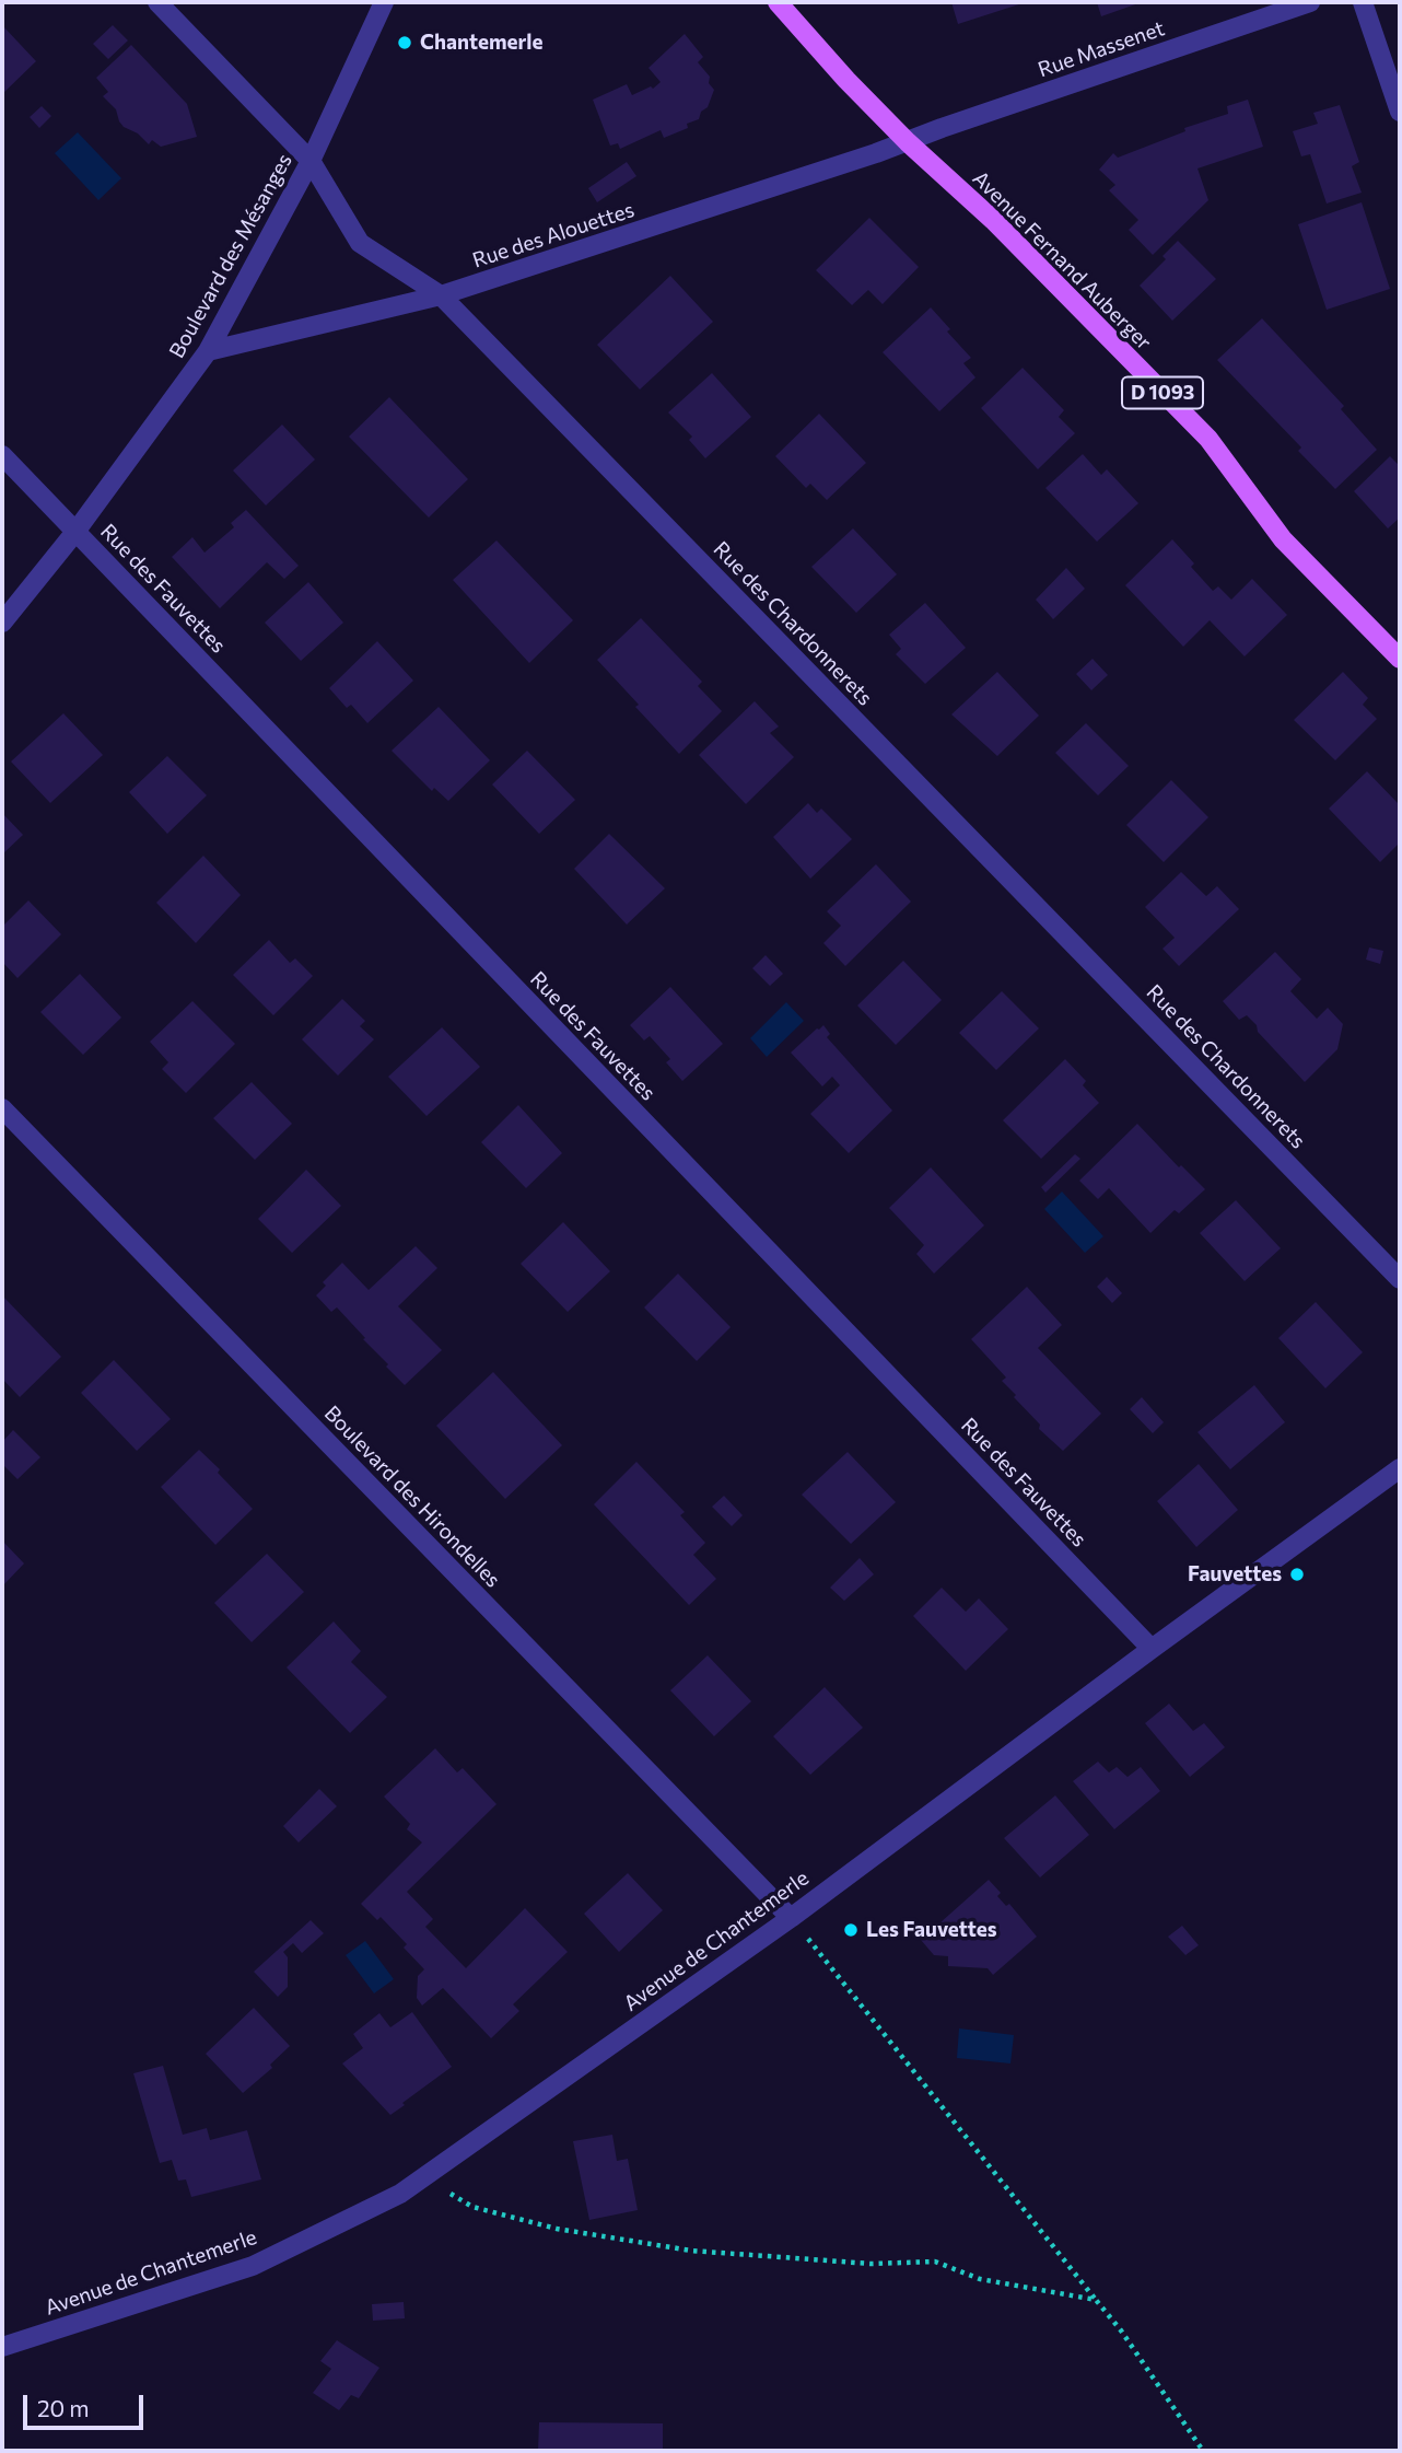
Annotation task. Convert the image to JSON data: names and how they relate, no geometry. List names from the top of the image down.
{
  "streets": {
    "main road": ["Avenue Fernand Auberger", "D 1093"],
    "street": [
      "Rue Massenet",
      "Rue des Alouettes",
      "Boulevard des Mésanges",
      "Rue des Fauvettes",
      "Rue des Chardonnerets",
      "Boulevard des Hirondelles",
      "Avenue de Chantemerle"
    ]
  },
  "crossings": [
    ["Rue Massenet", "Rue des Alouettes"],
    ["Rue Massenet", "Avenue Fernand Auberger"],
    ["Rue des Alouettes", "Boulevard des Mésanges"],
    ["Rue des Alouettes", "Avenue Fernand Auberger"],
    ["Rue des Alouettes", "Rue des Chardonnerets"],
    ["Boulevard des Mésanges", "Rue des Fauvettes"],
    ["Boulevard des Mésanges", "Rue des Chardonnerets"],
    ["Rue des Fauvettes", "Avenue de Chantemerle"],
    ["Boulevard des Hirondelles", "Avenue de Chantemerle"]
  ],
  "places": ["Chantemerle", "Fauvettes", "Les Fauvettes"],
  "scale_bar": "20 m"
}
